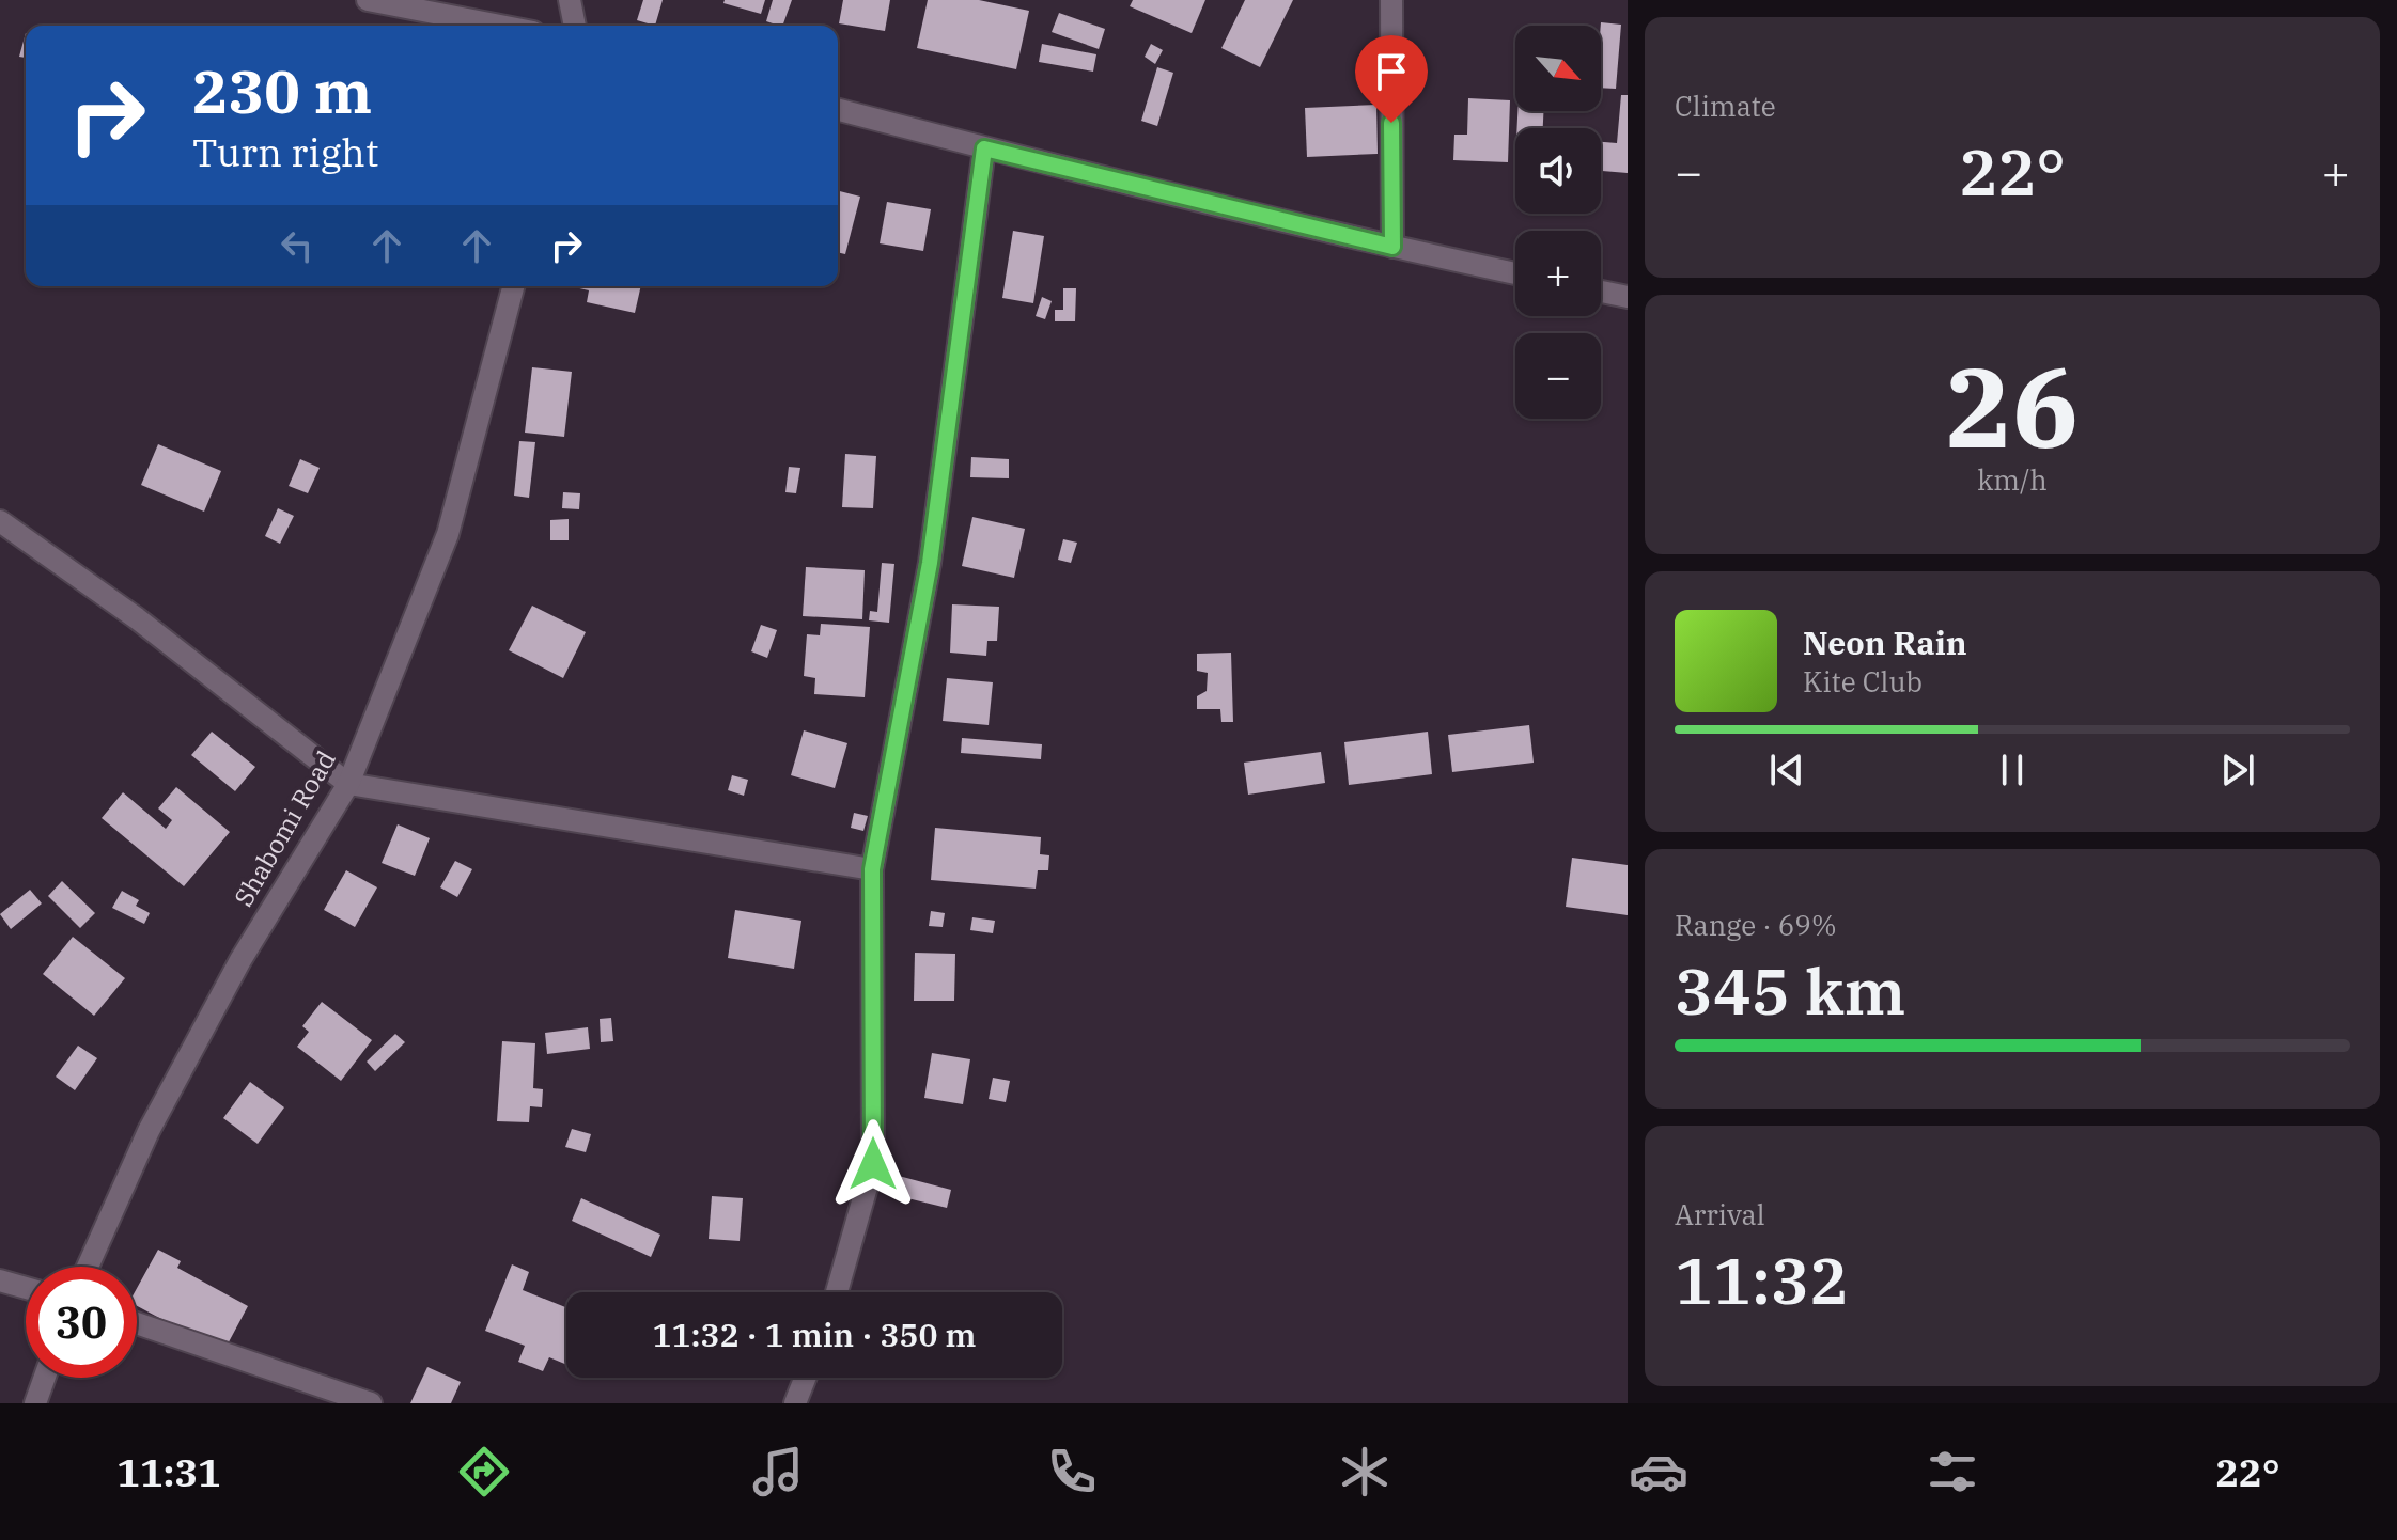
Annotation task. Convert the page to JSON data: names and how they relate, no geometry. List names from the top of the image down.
{
  "streets": {
    "street": ["Shabomi Road"]
  },
  "north": "bottom right",
  "page": {
    "tile": [
      "Climate",
      ["26", "km/h"],
      ["Range · 69%", "345 km"],
      ["Arrival", "11:32"]
    ],
    "map_buttons": ["+", "−"],
    "turn": ["230 m", "Turn right"],
    "heat": ["−", "22°", "+"],
    "song": ["Neon Rain", "Kite Club"],
    "limit": "30",
    "trip": "11:32 · 1 min · 350 m",
    "tabs": ["11:31", "22°"]
  }
}
